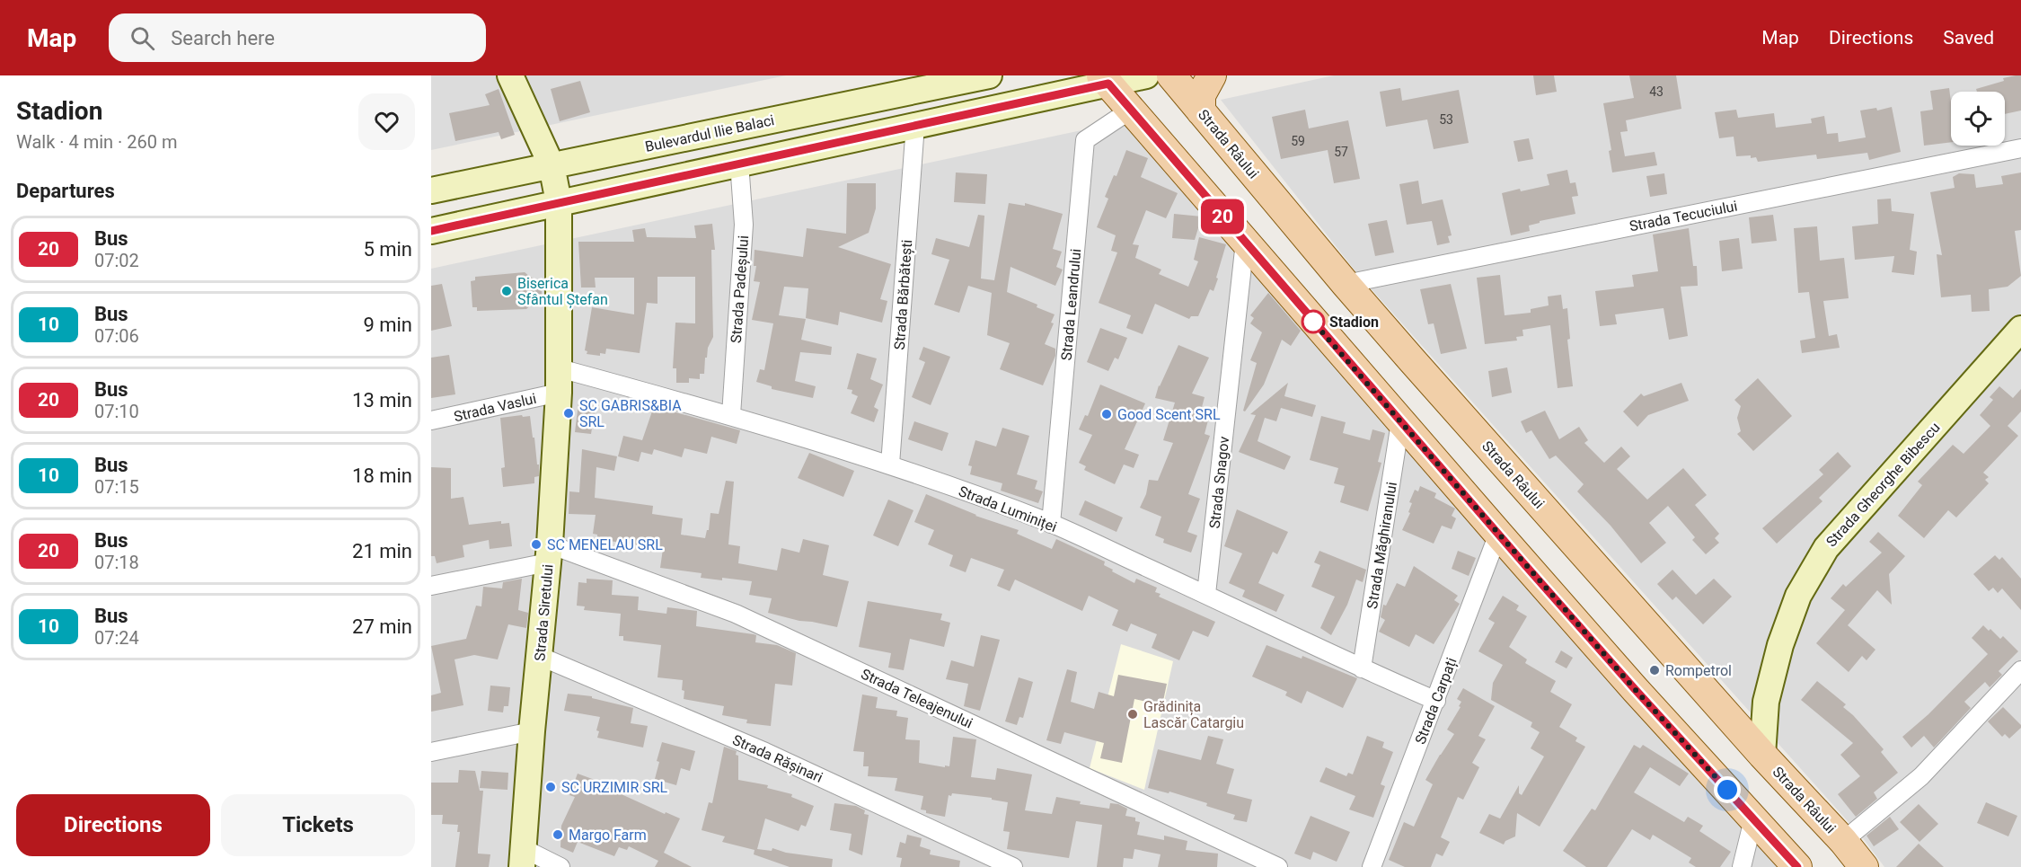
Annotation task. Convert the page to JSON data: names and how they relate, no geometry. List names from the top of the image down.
{
  "streets": {
    "main road": [
      "Bulevardul Ilie Balaci",
      "Strada Râului",
      "Strada Gheorghe Bibescu",
      "Strada Siretului"
    ],
    "street": [
      "Strada Tecuciului",
      "Strada Padeșului",
      "Strada Bărbătești",
      "Strada Leandrului",
      "Strada Vaslui",
      "Strada Snagov",
      "Strada Luminiței",
      "Strada Măghiranului",
      "Strada Teleajenului",
      "Strada Carpați",
      "Strada Rășinari"
    ]
  },
  "crossings": [
    ["Bulevardul Ilie Balaci", "Strada Siretului"],
    ["Strada Râului", "Strada Tecuciului"],
    ["Strada Râului", "Strada Gheorghe Bibescu"],
    ["Strada Padeșului", "Strada Luminiței"],
    ["Strada Bărbătești", "Strada Luminiței"],
    ["Strada Leandrului", "Strada Luminiței"],
    ["Strada Vaslui", "Strada Luminiței"],
    ["Strada Vaslui", "Strada Siretului"],
    ["Strada Snagov", "Strada Luminiței"],
    ["Strada Luminiței", "Strada Măghiranului"],
    ["Strada Luminiței", "Strada Siretului"],
    ["Strada Luminiței", "Strada Carpați"],
    ["Strada Siretului", "Strada Teleajenului"],
    ["Strada Siretului", "Strada Rășinari"]
  ],
  "places": [
    "Biserica Sfântul Ștefan",
    "Stadion",
    "SC GABRIS&BIA SRL",
    "Good Scent SRL",
    "SC MENELAU SRL",
    "Rompetrol",
    "Grădinița Lascăr Catargiu",
    "SC URZIMIR SRL",
    "Margo Farm"
  ],
  "lines": ["bus line 20"],
  "house_numbers": [
    "43",
    "53",
    "59",
    "57"
  ],
  "page": {
    "header": "Map",
    "search": "Search here",
    "nav": ["Map", "Directions", "Saved"],
    "heading": [
      ["Stadion", "Walk · 4 min · 260 m"],
      "Departures"
    ],
    "on_map": "20",
    "list": [
      {
        "mark": "20",
        "name": "Bus",
        "note": "07:02",
        "value": "5 min"
      },
      {
        "mark": "10",
        "name": "Bus",
        "note": "07:06",
        "value": "9 min"
      },
      {
        "mark": "20",
        "name": "Bus",
        "note": "07:10",
        "value": "13 min"
      },
      {
        "mark": "10",
        "name": "Bus",
        "note": "07:15",
        "value": "18 min"
      },
      {
        "mark": "20",
        "name": "Bus",
        "note": "07:18",
        "value": "21 min"
      },
      {
        "mark": "10",
        "name": "Bus",
        "note": "07:24",
        "value": "27 min"
      }
    ],
    "buttons": ["Directions", "Tickets"]
  }
}
